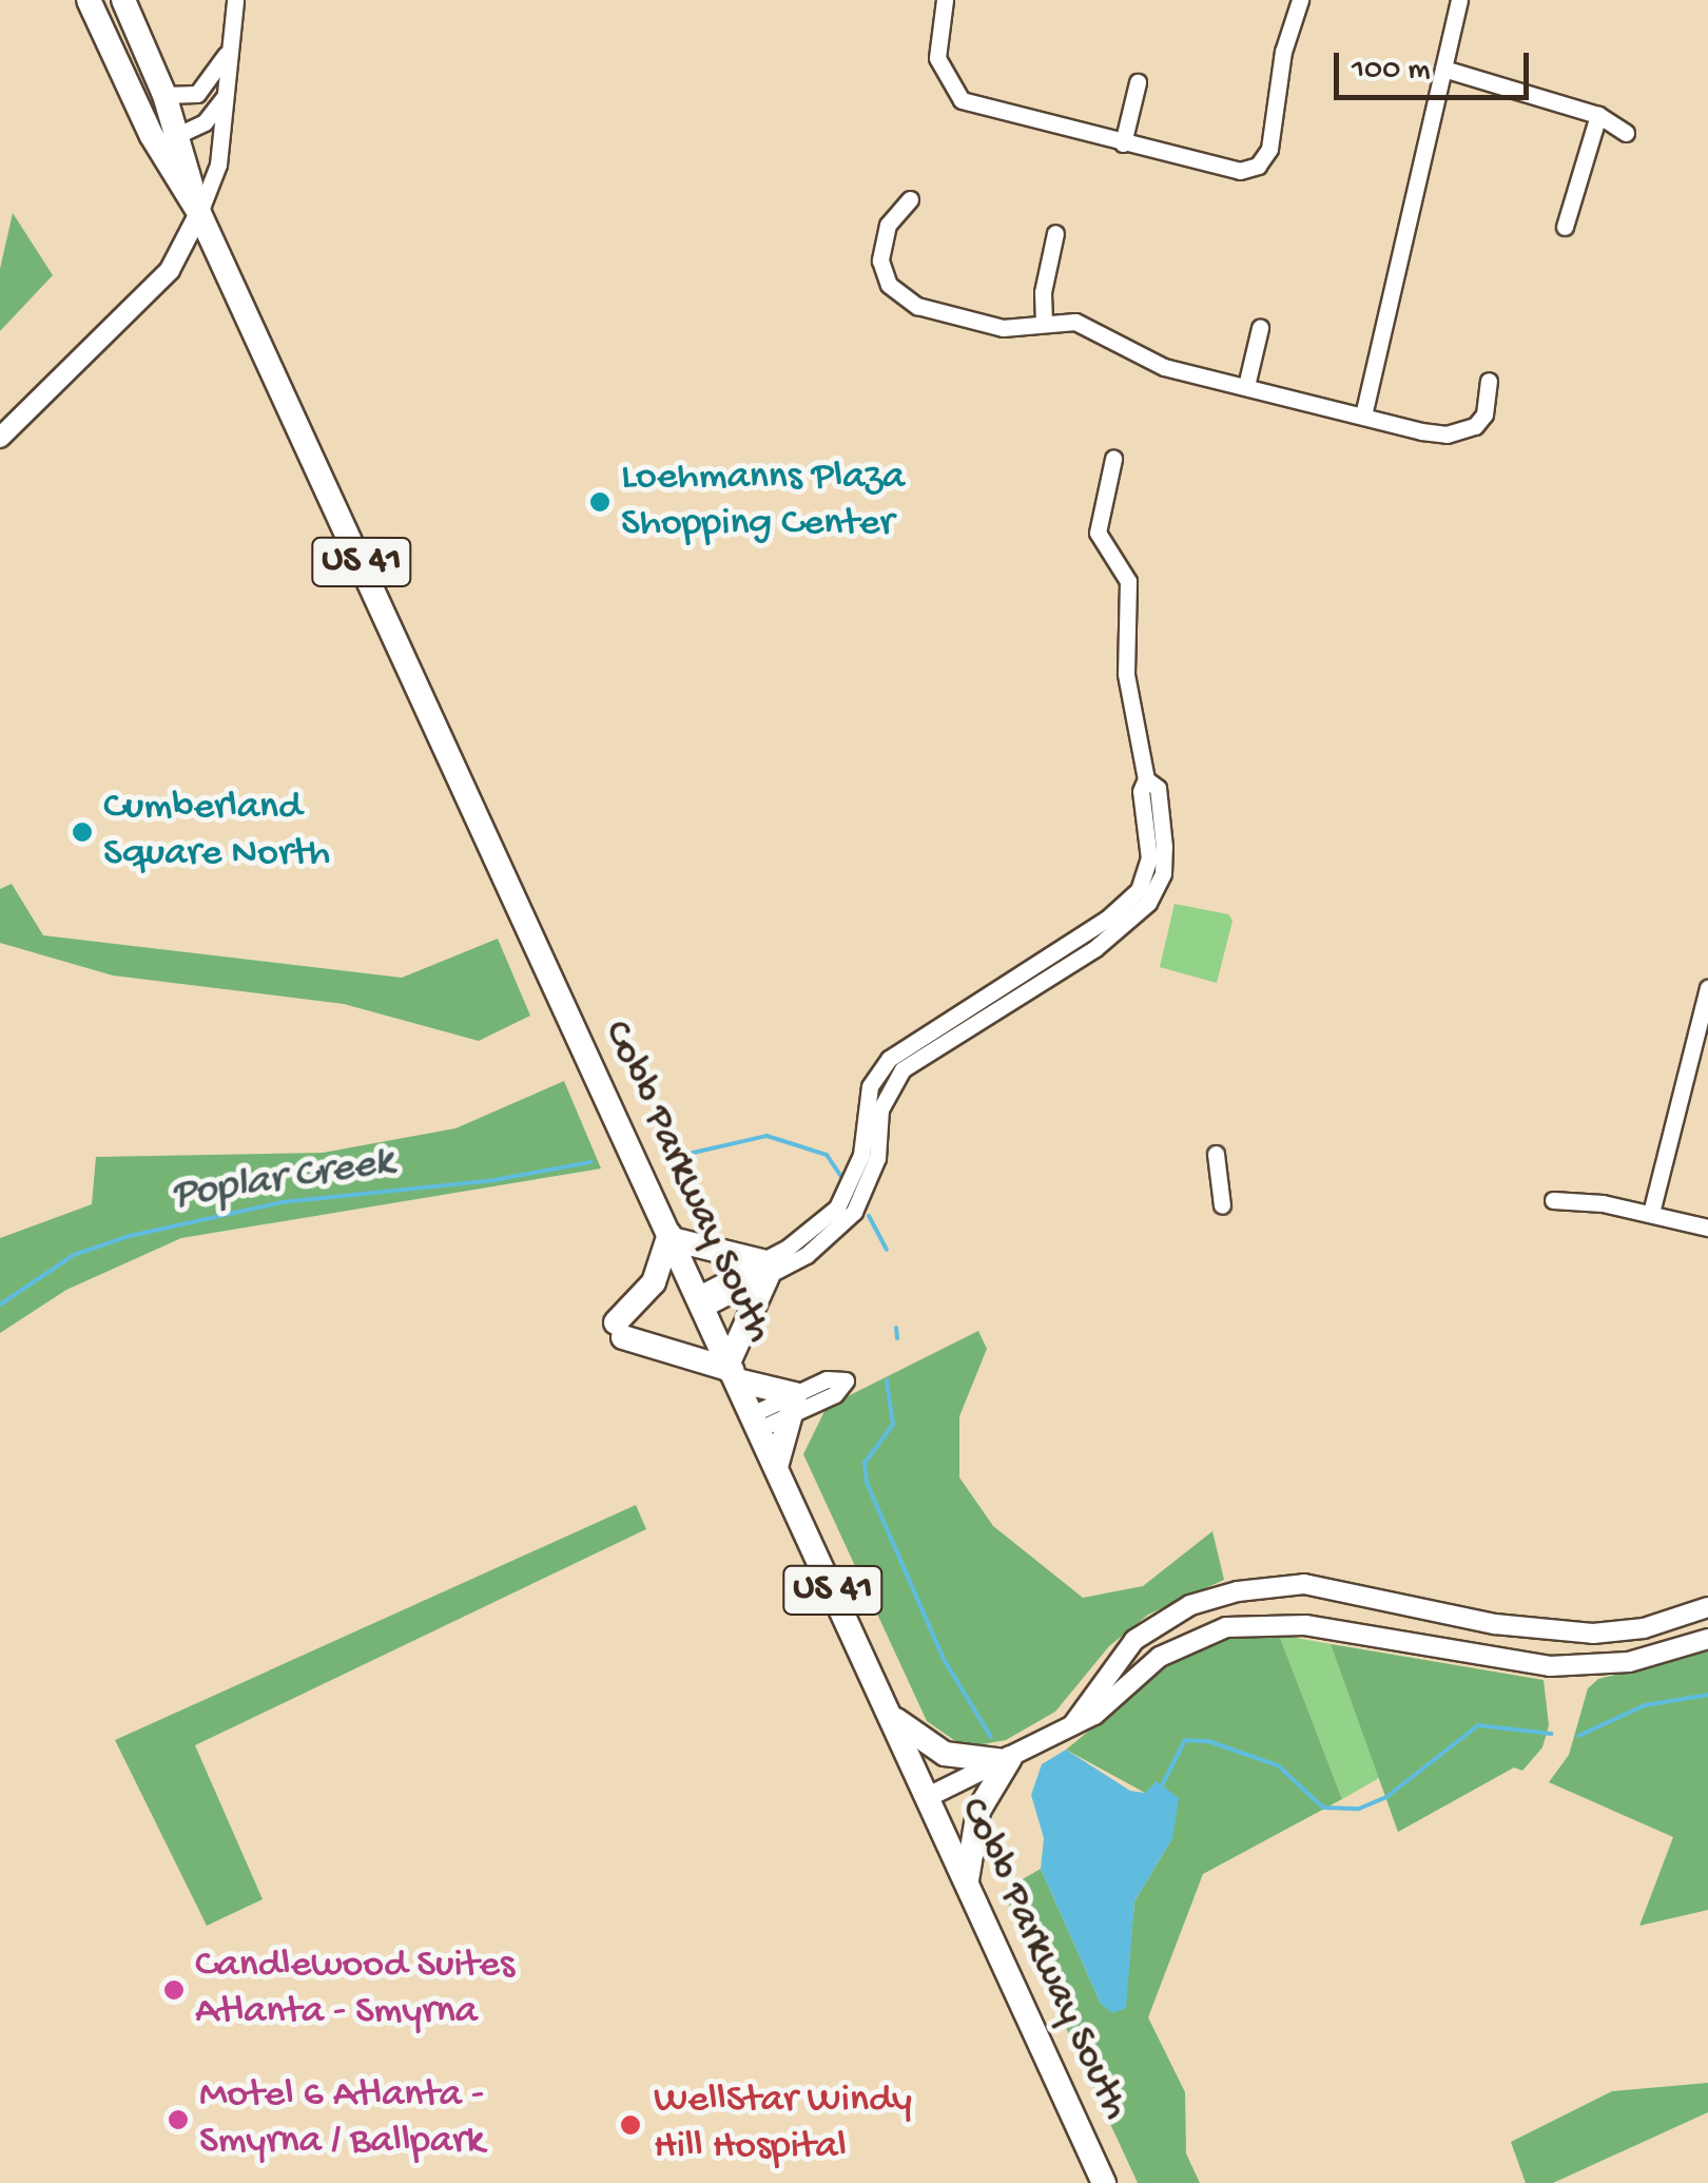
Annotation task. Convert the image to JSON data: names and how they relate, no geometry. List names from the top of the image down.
{
  "streets": {
    "main road": ["US 41", "Cobb Parkway South"]
  },
  "water": ["Poplar Creek"],
  "places": [
    "Loehmanns Plaza Shopping Center",
    "Cumberland Square North",
    "Candlewood Suites Atlanta - Smyrna",
    "Motel 6 Atlanta - Smyrna / Ballpark",
    "WellStar Windy Hill Hospital"
  ],
  "scale_bar": "100 m"
}
